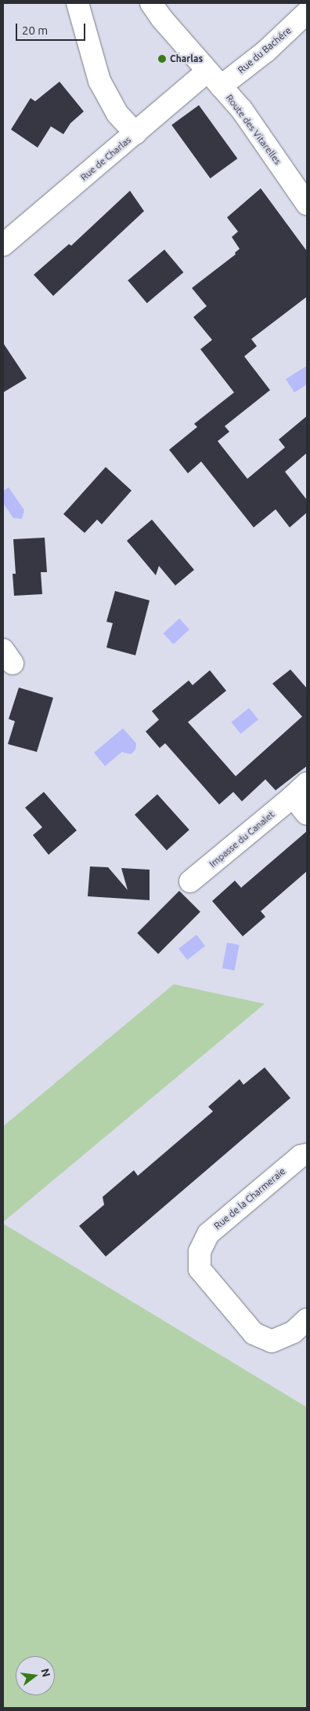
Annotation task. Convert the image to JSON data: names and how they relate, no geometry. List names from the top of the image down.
{
  "streets": {
    "street": [
      "Rue du Bachére",
      "Route des Vitarelles",
      "Rue de Charlas",
      "Impasse du Canalet",
      "Rue de la Charmeraie"
    ]
  },
  "crossings": [
    ["Rue du Bachére", "Route des Vitarelles"],
    ["Rue du Bachére", "Rue de Charlas"],
    ["Route des Vitarelles", "Rue de Charlas"]
  ],
  "places": ["Charlas"],
  "scale_bar": "20 m",
  "north": "right"
}
